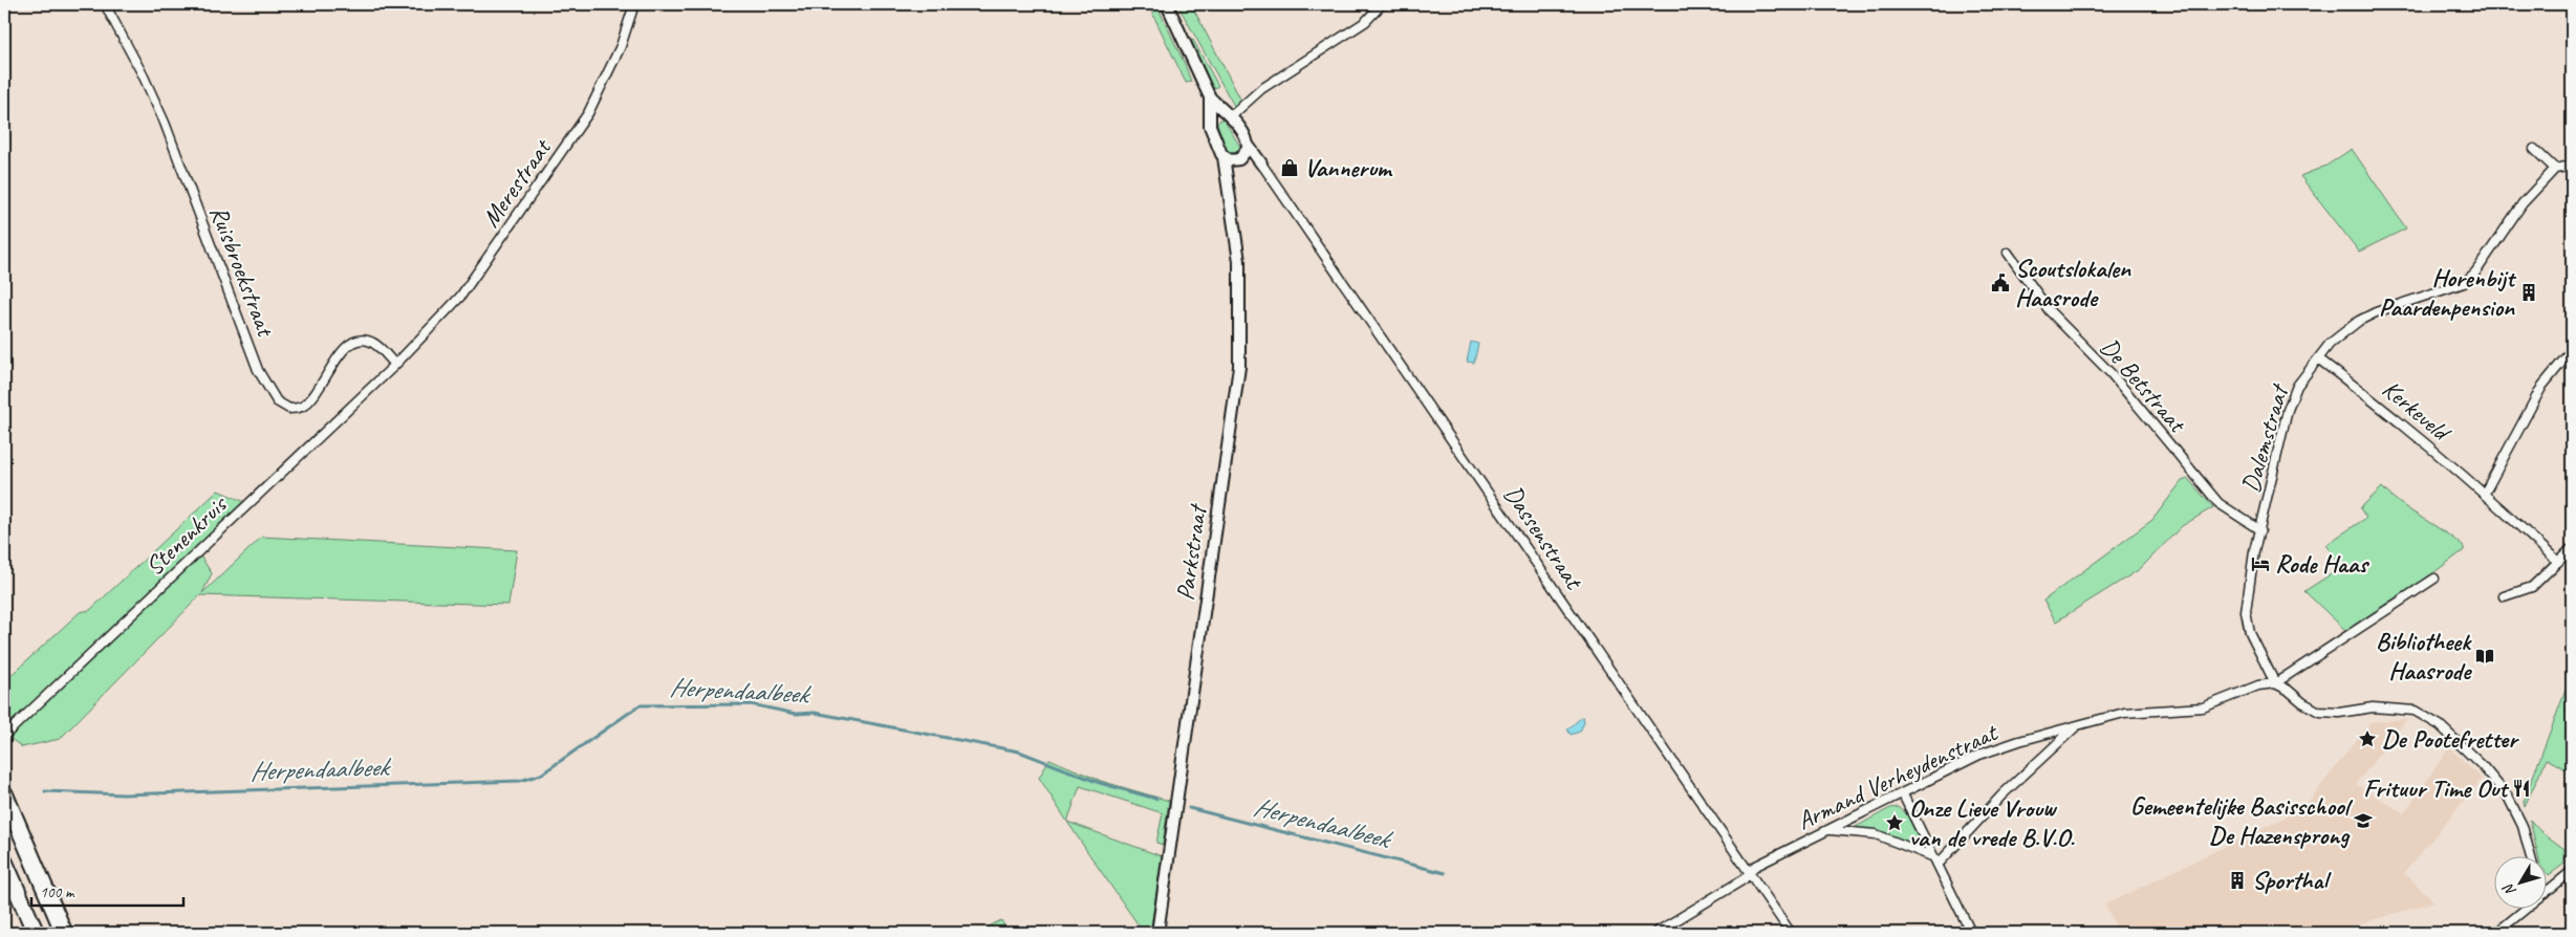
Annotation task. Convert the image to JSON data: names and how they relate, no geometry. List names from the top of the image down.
{
  "streets": {
    "street": [
      "Merestraat",
      "Ruisbroekstraat",
      "De Betstraat",
      "Kerkeveld",
      "Dalemstraat",
      "Stenenkruis",
      "Dassenstraat",
      "Parkstraat",
      "Armand Verheydenstraat"
    ]
  },
  "crossings": [
    ["Merestraat", "Ruisbroekstraat"],
    ["Merestraat", "Stenenkruis"],
    ["Ruisbroekstraat", "Stenenkruis"],
    ["De Betstraat", "Dalemstraat"],
    ["Kerkeveld", "Dalemstraat"],
    ["Dalemstraat", "Armand Verheydenstraat"],
    ["Dassenstraat", "Armand Verheydenstraat"]
  ],
  "water": ["Herpendaalbeek"],
  "places": {
    "shop": ["Vannerum"],
    "public building": ["Scoutslokalen Haasrode"],
    "building": ["Horenbijt Paardenpension", "Sporthal"],
    "hotel": ["Rode Haas"],
    "library": ["Bibliotheek Haasrode"],
    "place": ["De Pootefretter", "Onze Lieve Vrouw van de vrede B.V.O."],
    "restaurant": ["Frituur Time Out"],
    "school or university": ["Gemeentelijke Basisschool De Hazensprong"]
  },
  "scale_bar": "100 m",
  "north": "bottom left"
}
